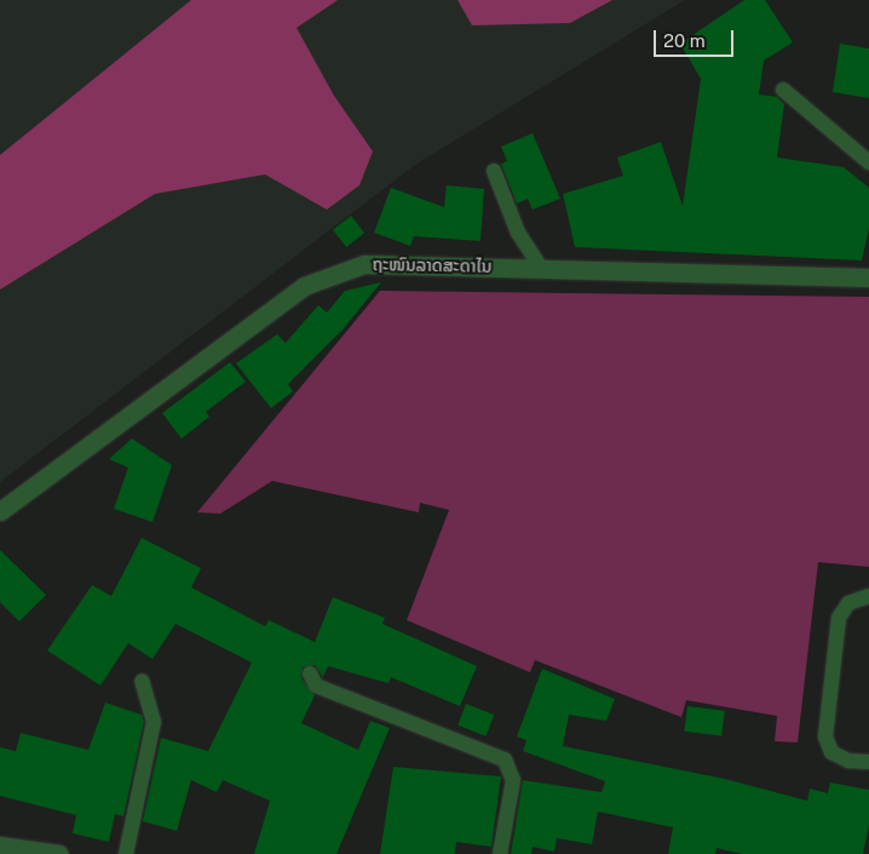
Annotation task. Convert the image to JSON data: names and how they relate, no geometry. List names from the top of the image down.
{
  "streets": {
    "street": ["ຖະໜົນລາດສະດາໄນ"]
  },
  "scale_bar": "20 m"
}
